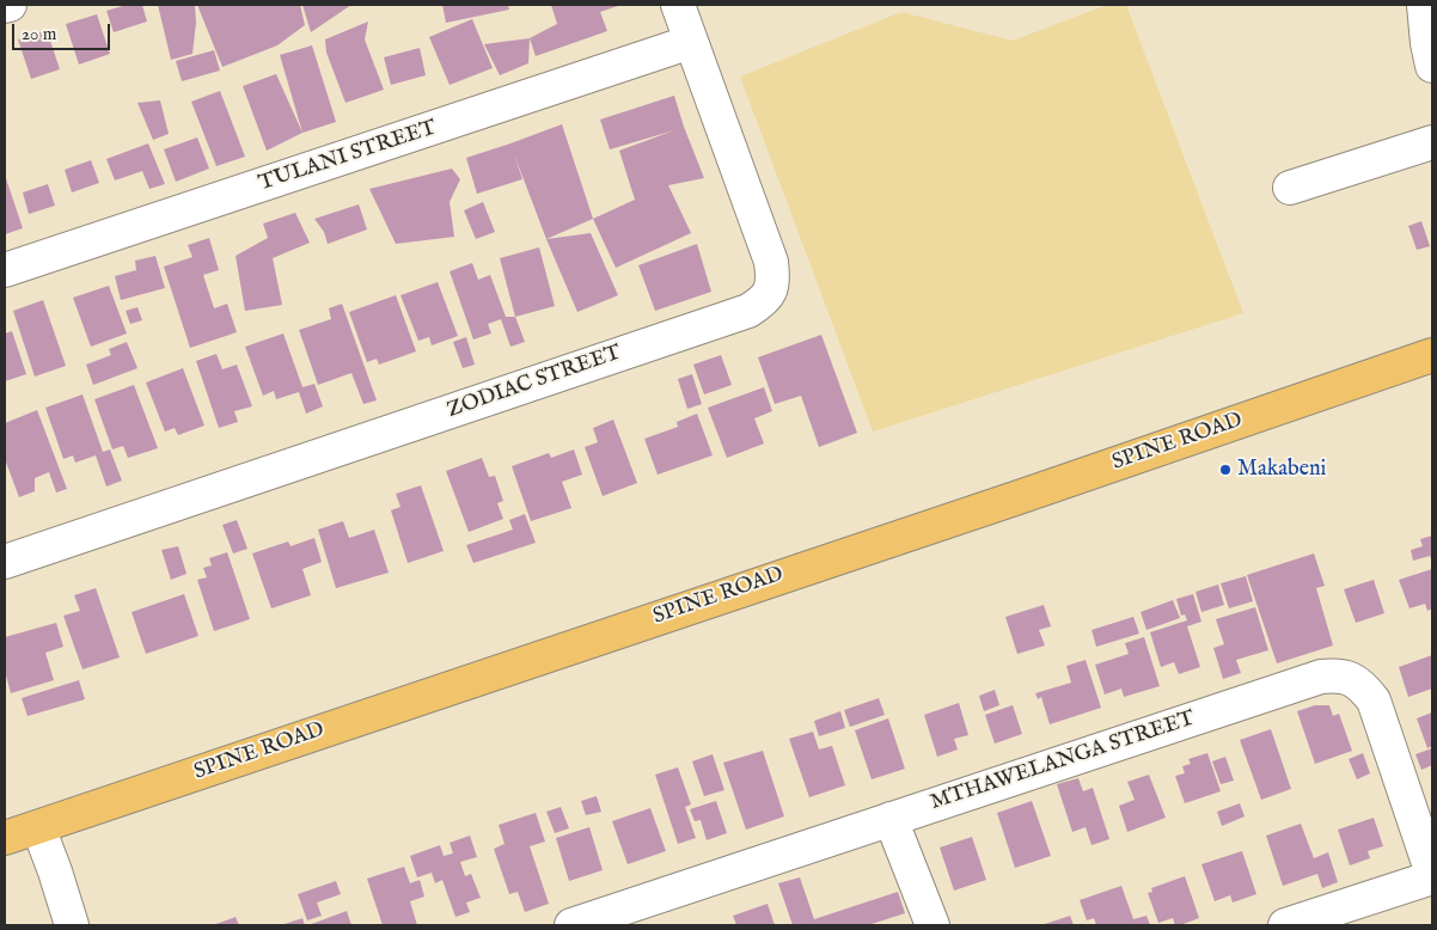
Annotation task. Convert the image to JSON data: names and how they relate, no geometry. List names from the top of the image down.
{
  "streets": {
    "main road": ["SPINE ROAD"],
    "street": ["TULANI STREET", "ZODIAC STREET", "MTHAWELANGA STREET"]
  },
  "crossings": [
    ["TULANI STREET", "ZODIAC STREET"]
  ],
  "places": ["Makabeni"],
  "scale_bar": "20 m"
}
